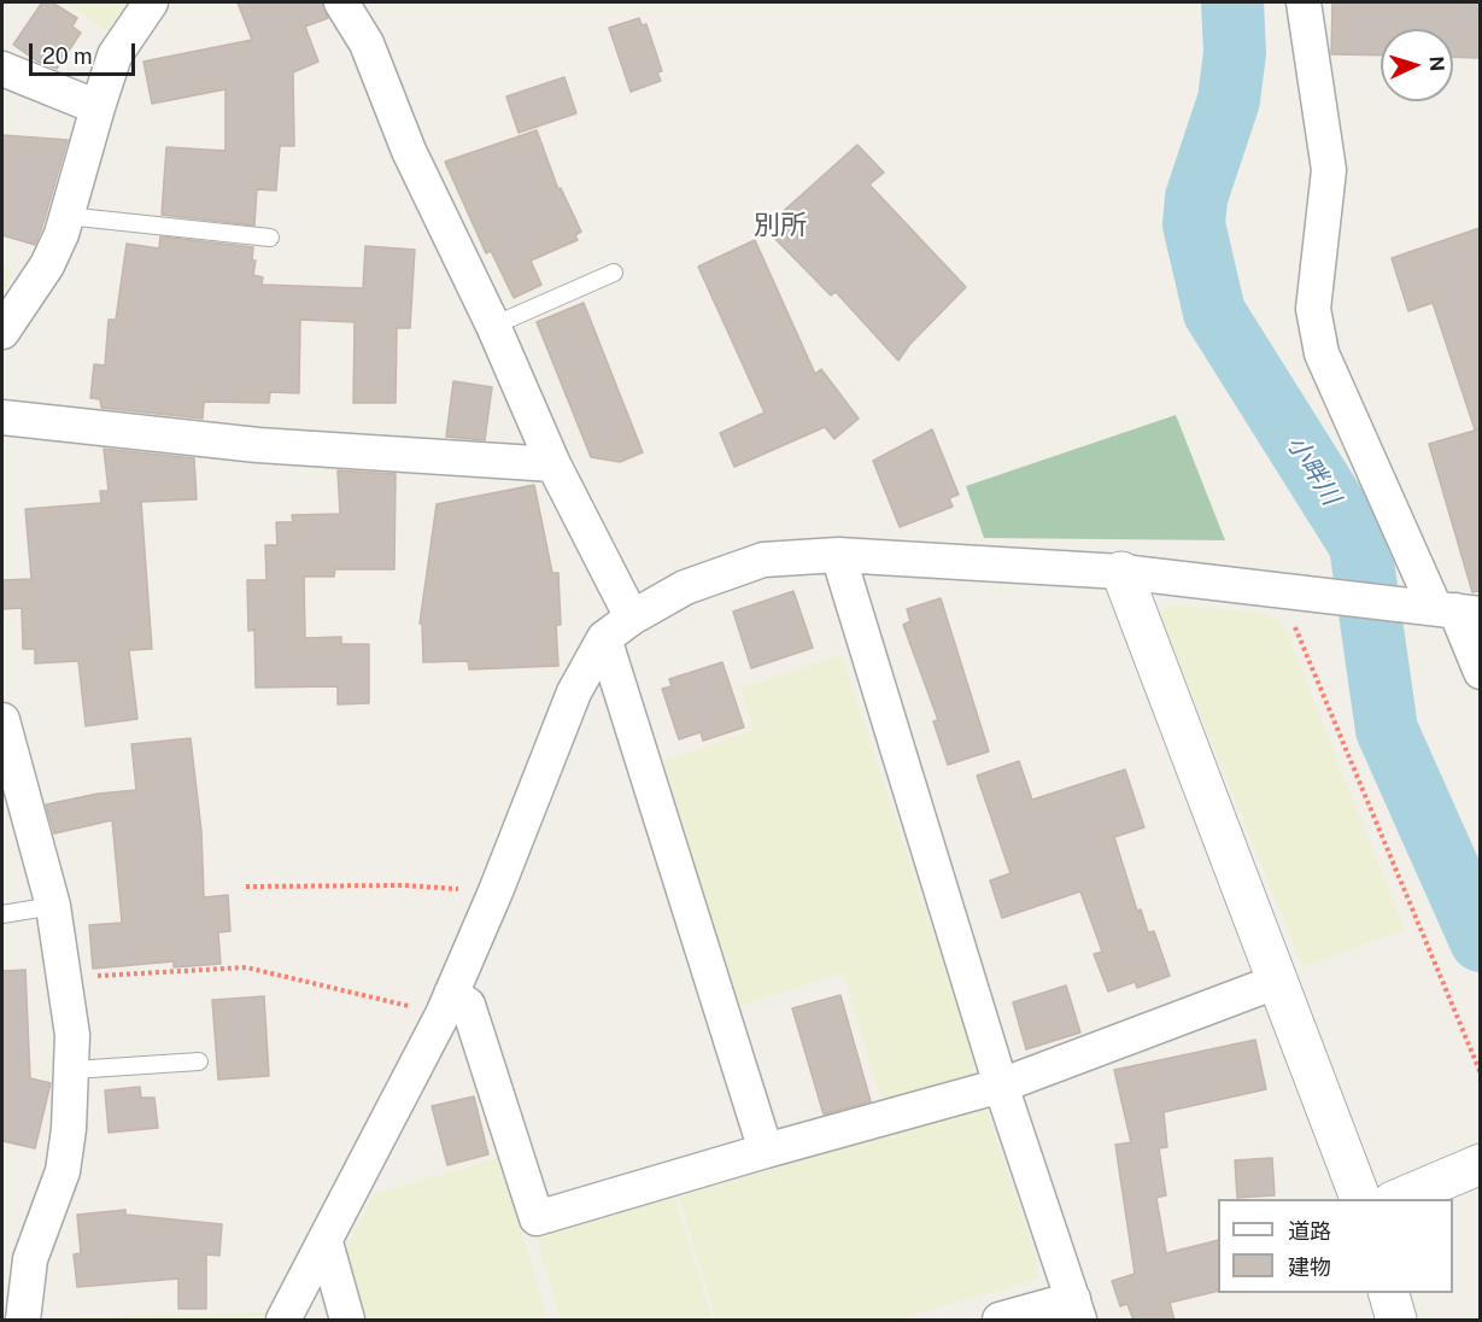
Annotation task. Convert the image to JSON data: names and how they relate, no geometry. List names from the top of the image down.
{
  "districts": ["別所"],
  "water": ["小畔川"],
  "legend": ["道路", "建物"],
  "scale_bar": "20 m",
  "north": "right"
}
